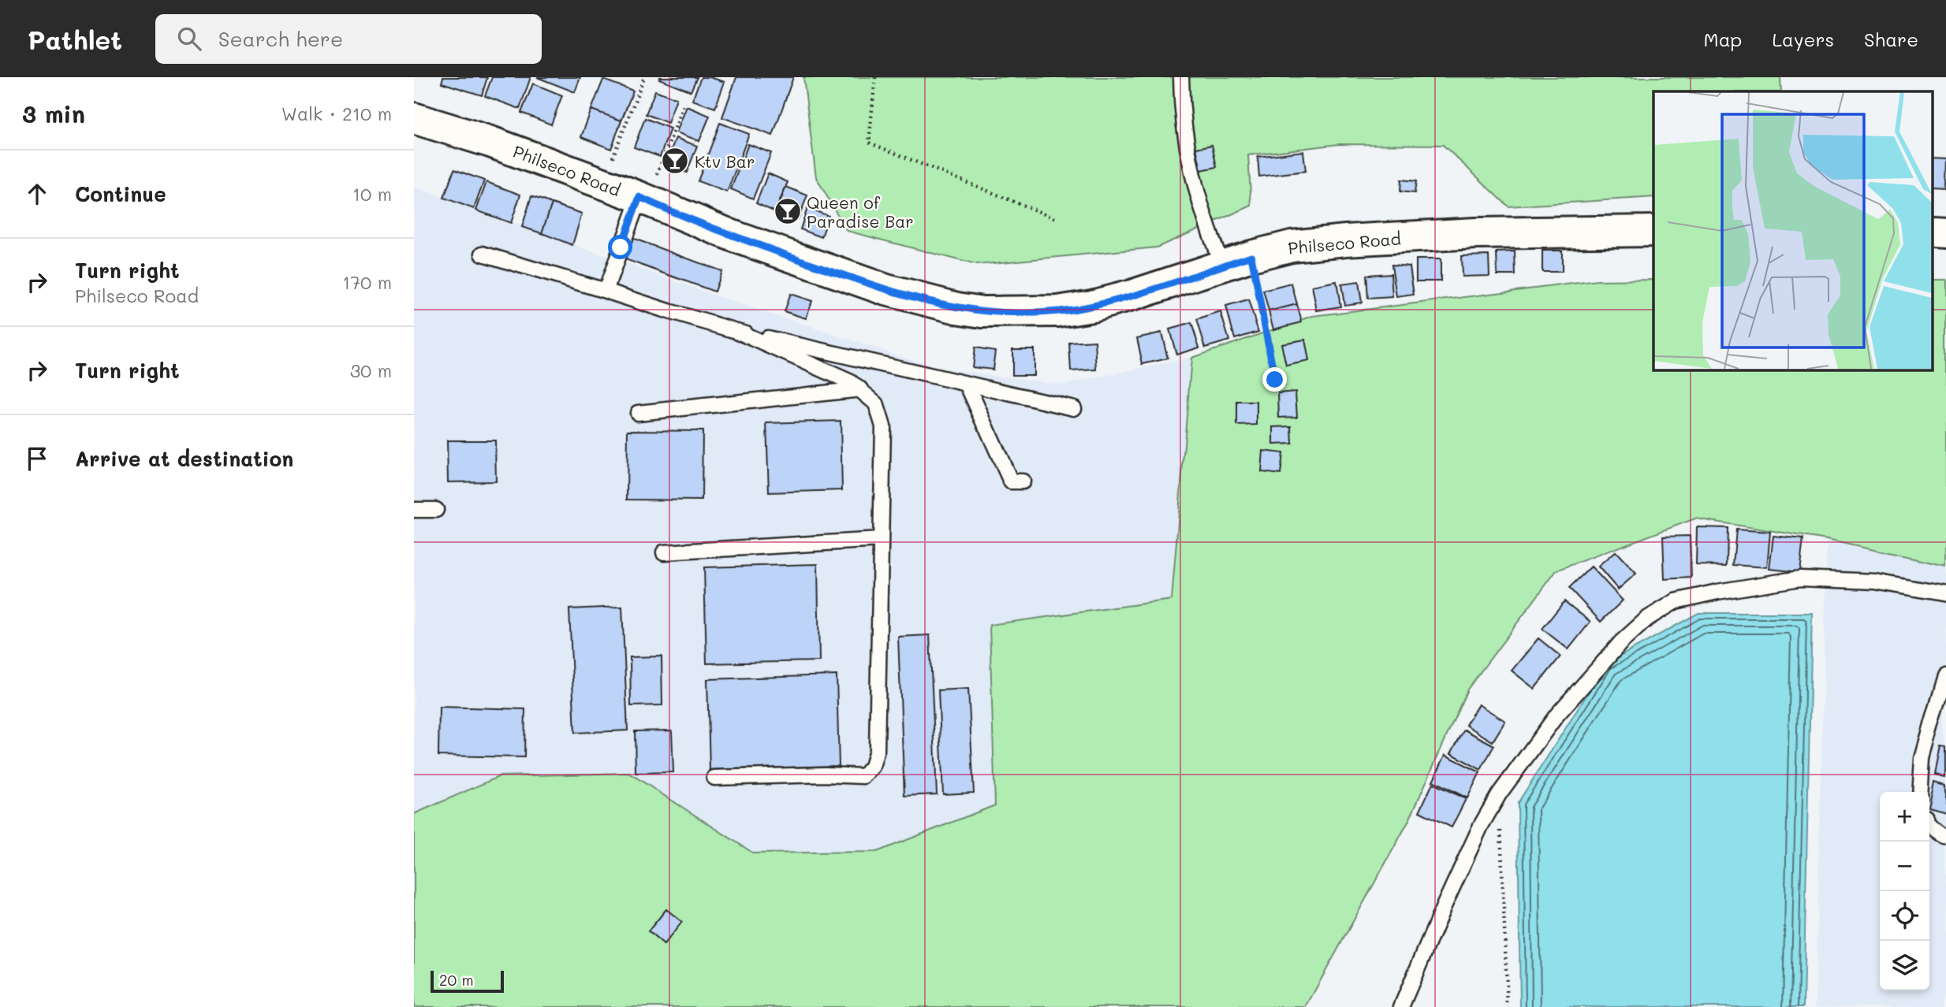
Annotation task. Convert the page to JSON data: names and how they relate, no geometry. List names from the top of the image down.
{
  "streets": {
    "street": ["Philseco Road"]
  },
  "places": {
    "bar": ["Ktv Bar", "Queen of Paradise Bar"]
  },
  "scale_bar": "20 m",
  "page": {
    "header": "Pathlet",
    "search": "Search here",
    "nav": ["Map", "Layers", "Share"],
    "heading": ["3 min", "Walk · 210 m"],
    "list": [
      ["Continue", "10 m"],
      ["Turn right", "Philseco Road", "170 m"],
      ["Turn right", "30 m"],
      "Arrive at destination"
    ],
    "map_buttons": ["+", "−"],
    "scale": "20 m"
  }
}
